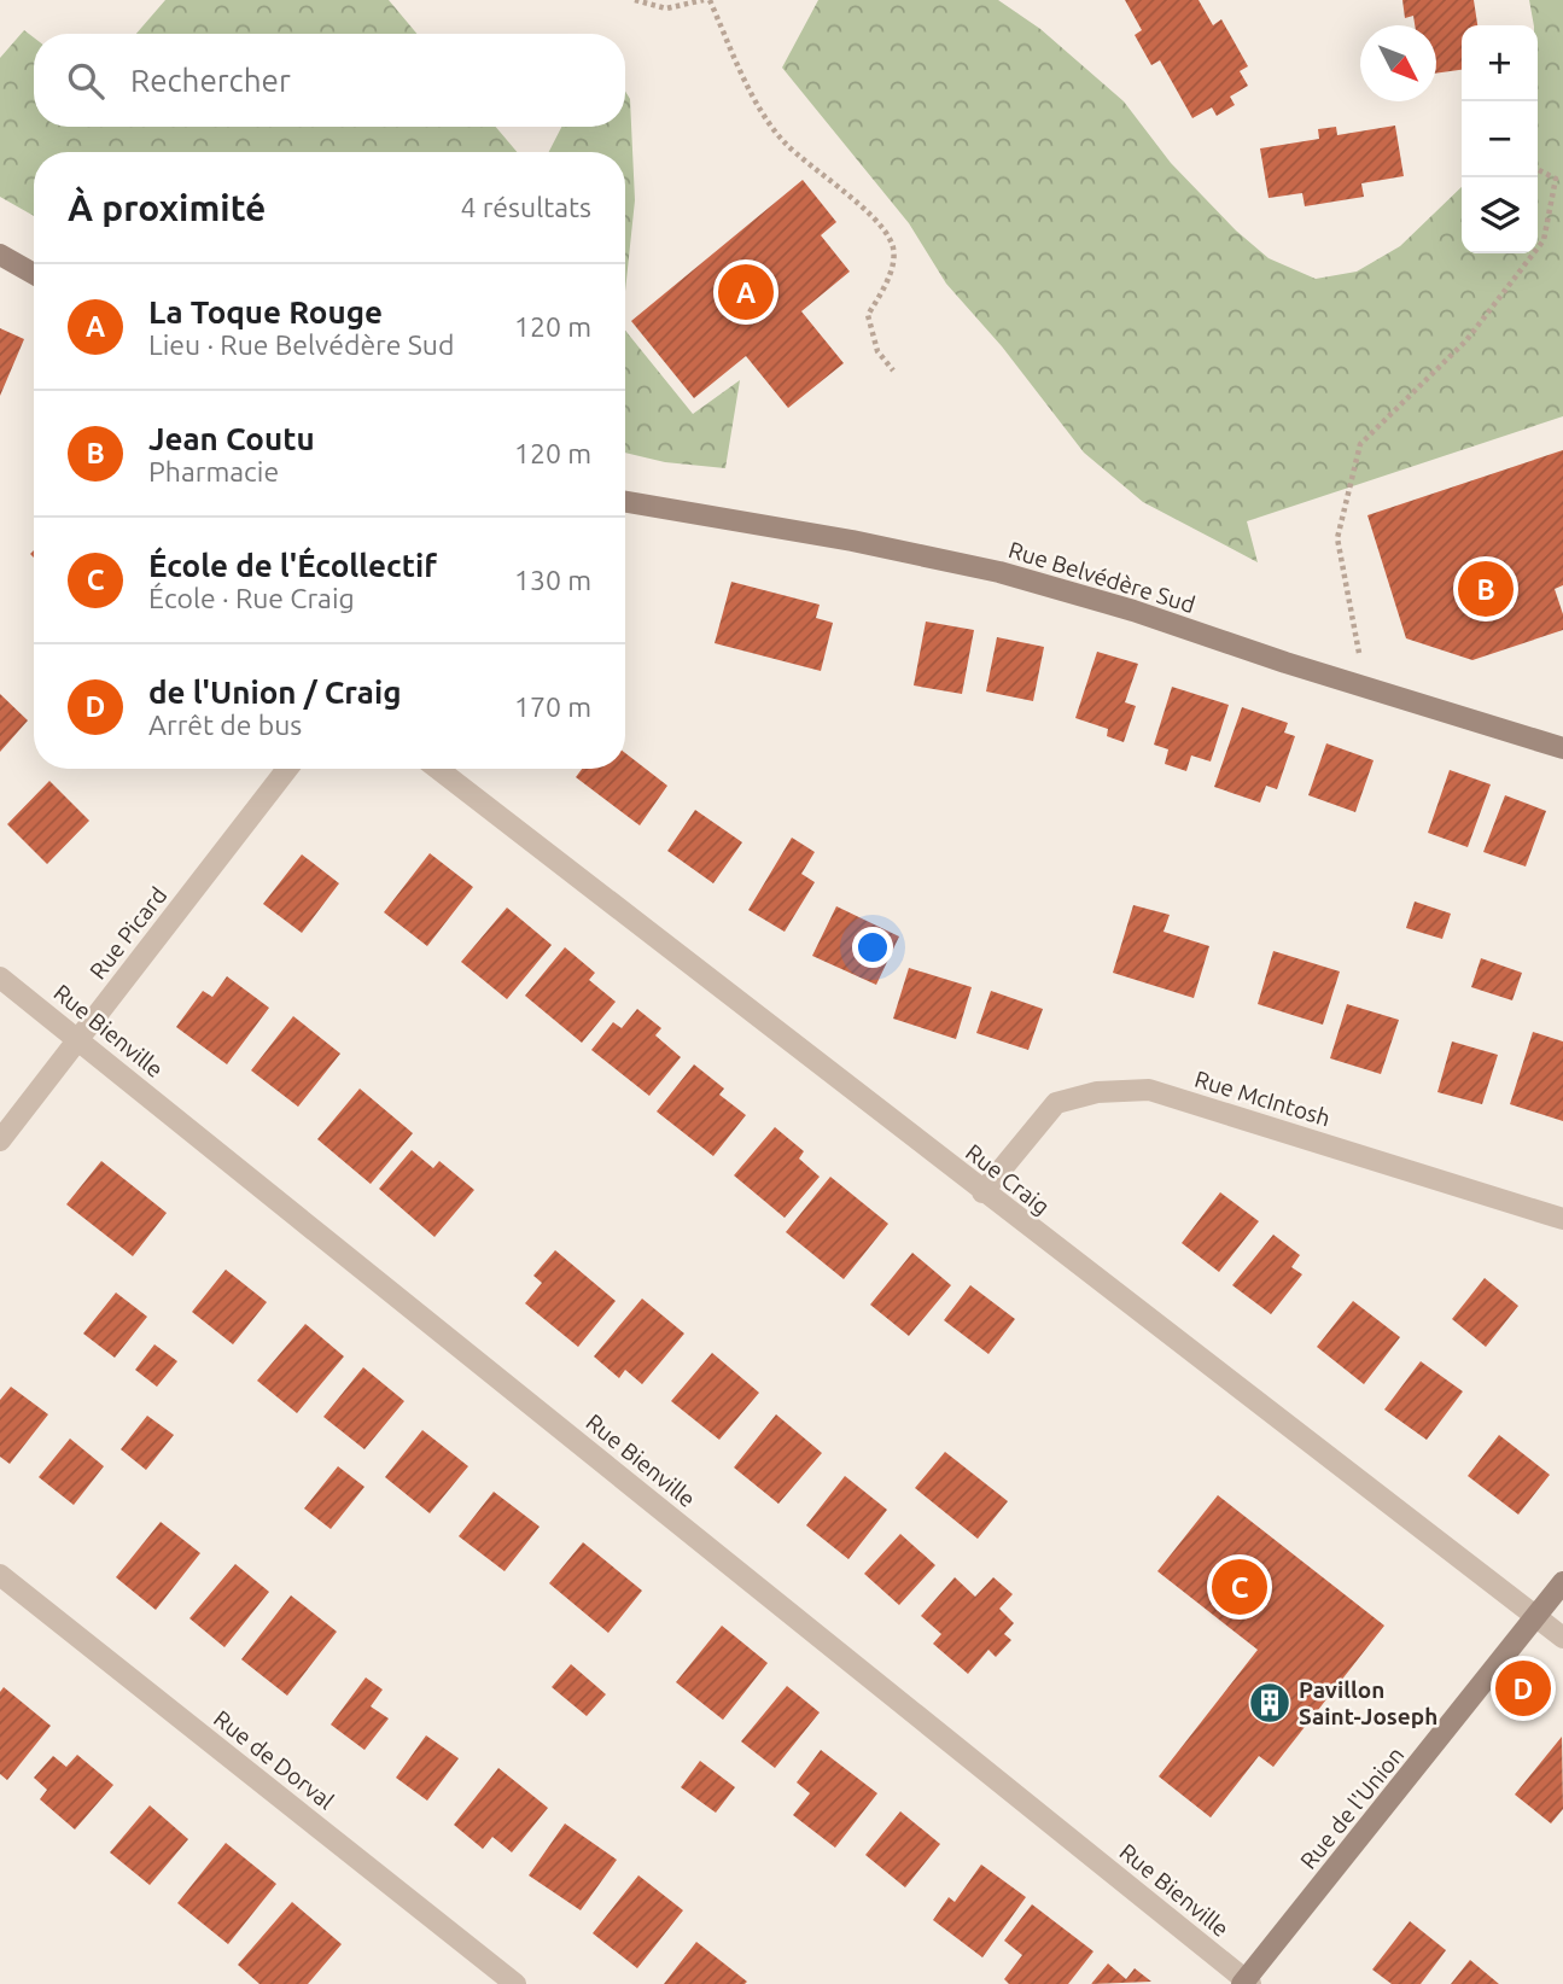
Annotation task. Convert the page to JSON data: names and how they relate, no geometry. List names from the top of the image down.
{
  "streets": {
    "street": [
      "Rue Belvédère Sud",
      "Rue Picard",
      "Rue Bienville",
      "Rue McIntosh",
      "Rue Craig",
      "Rue de Dorval",
      "Rue de l'Union"
    ]
  },
  "crossings": [
    ["Rue Picard", "Rue Bienville"],
    ["Rue Bienville", "Rue de l'Union"],
    ["Rue McIntosh", "Rue Craig"],
    ["Rue Craig", "Rue de l'Union"]
  ],
  "places": {
    "building": ["Pavillon Saint-Joseph"]
  },
  "north": "bottom right",
  "page": {
    "map_buttons": ["+", "−"],
    "search": "Rechercher",
    "heading": ["À proximité", "4 résultats"],
    "pins": [
      "A",
      "B",
      "C",
      "D"
    ],
    "list": [
      {
        "mark": "A",
        "name": "La Toque Rouge",
        "note": "Lieu · Rue Belvédère Sud",
        "value": "120 m"
      },
      {
        "mark": "B",
        "name": "Jean Coutu",
        "note": "Pharmacie",
        "value": "120 m"
      },
      {
        "mark": "C",
        "name": "École de l'Écollectif",
        "note": "École · Rue Craig",
        "value": "130 m"
      },
      {
        "mark": "D",
        "name": "de l'Union / Craig",
        "note": "Arrêt de bus",
        "value": "170 m"
      }
    ]
  }
}
